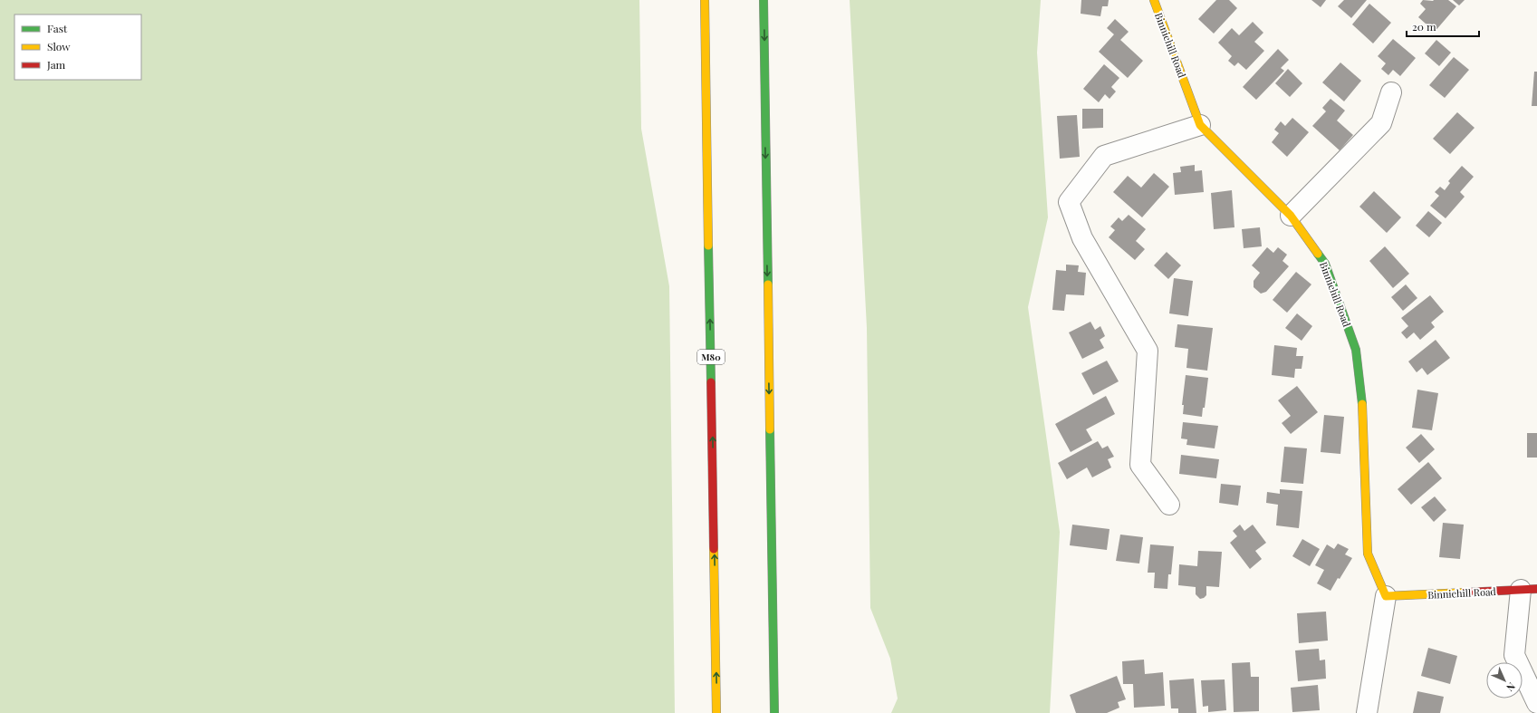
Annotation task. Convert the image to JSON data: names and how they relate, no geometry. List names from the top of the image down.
{
  "streets": {
    "main road": ["Binniehill Road", "M80"]
  },
  "legend": ["Fast", "Slow", "Jam"],
  "scale_bar": "20 m",
  "north": "bottom right"
}
